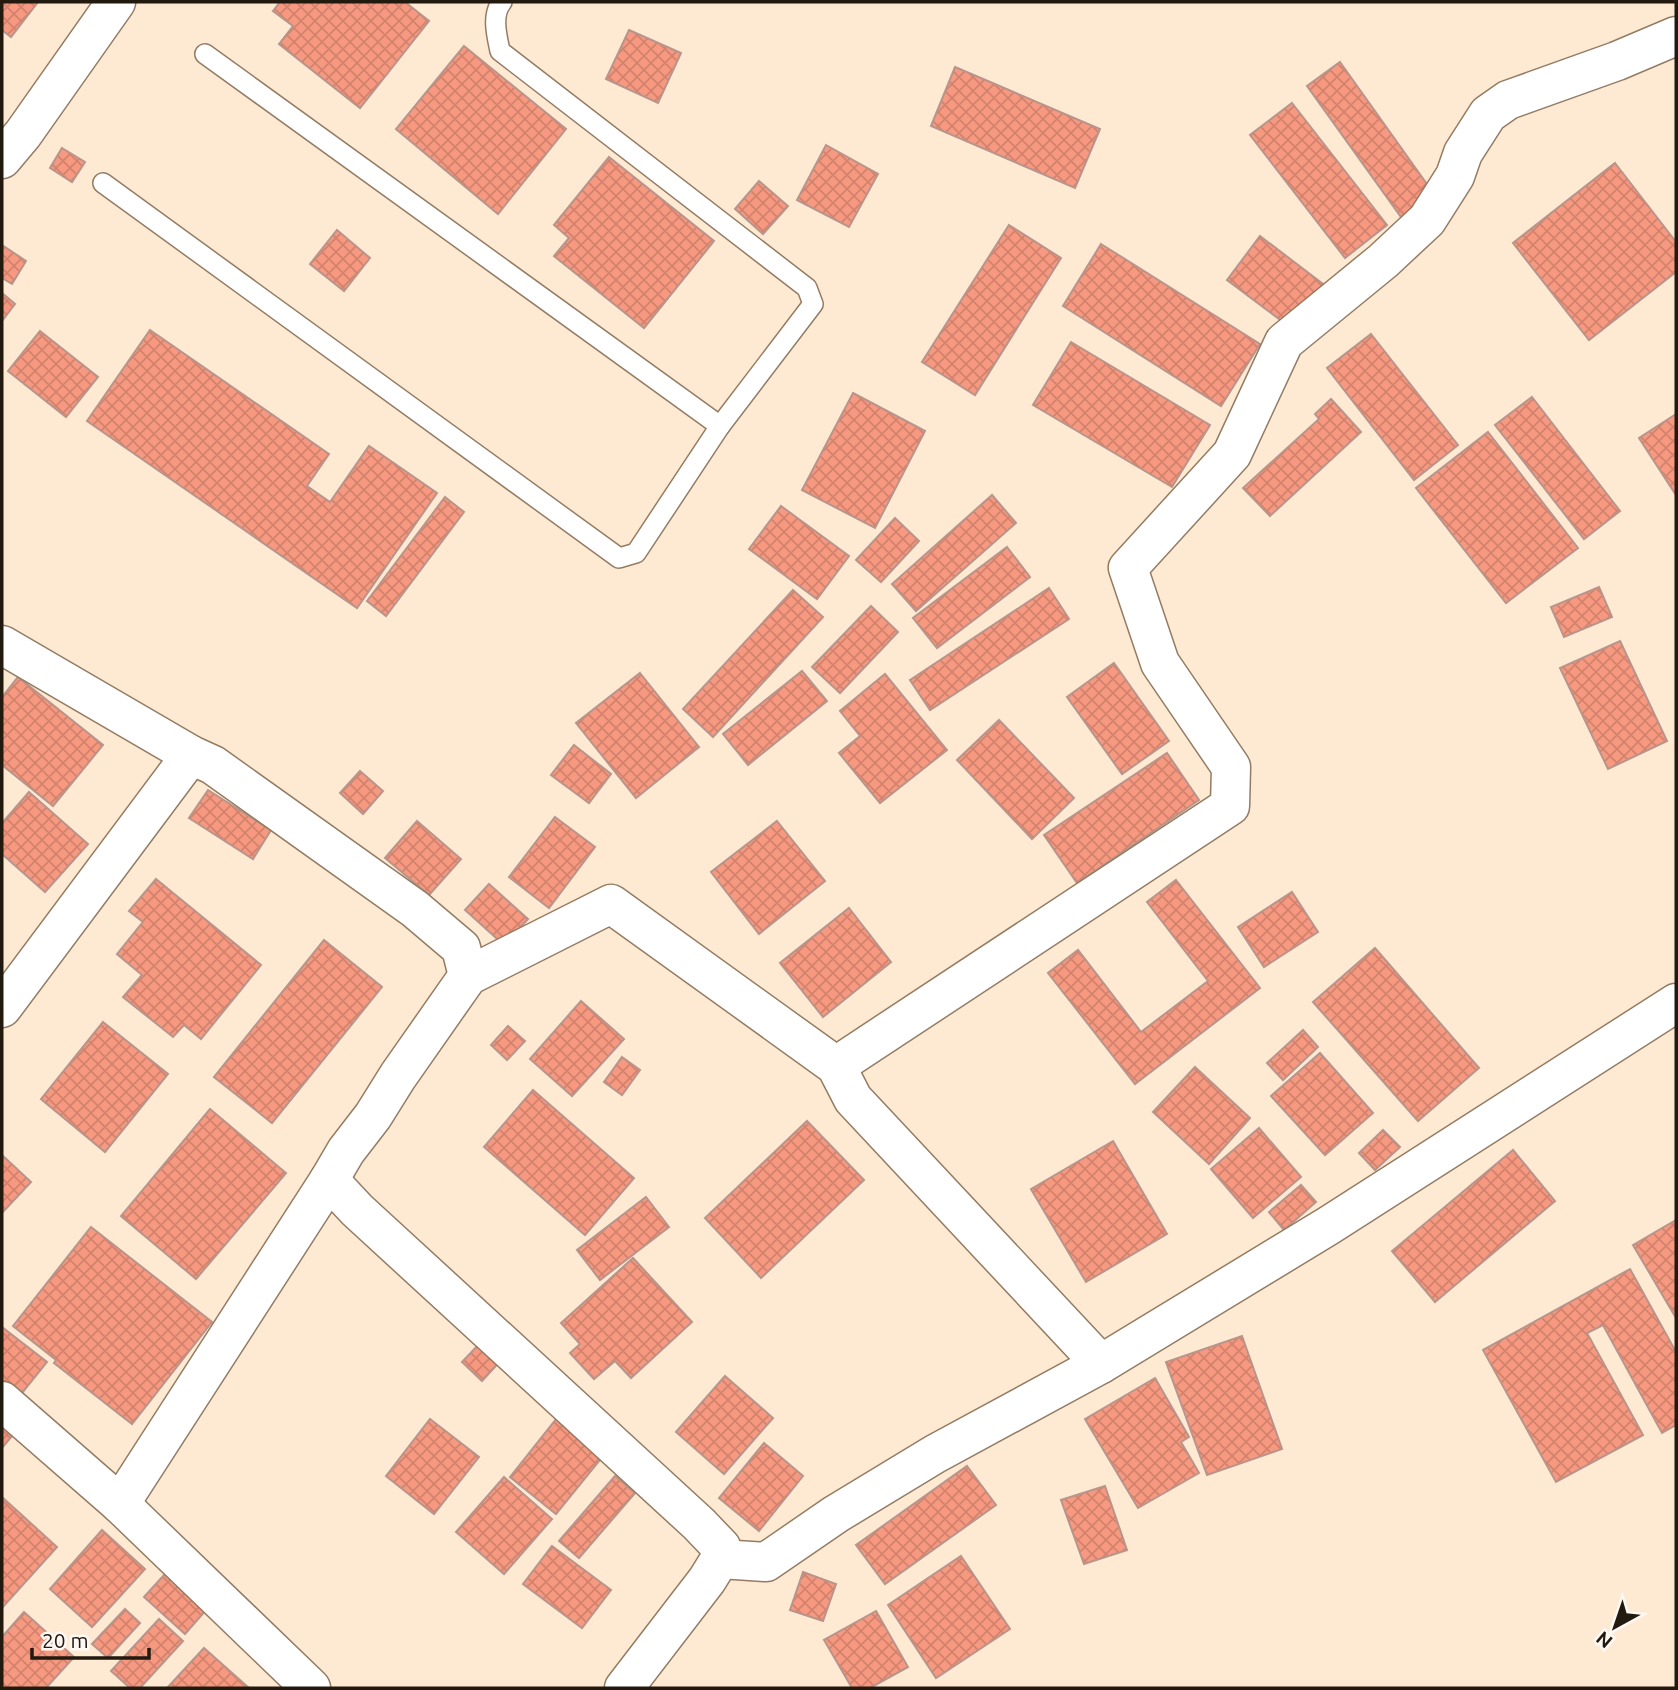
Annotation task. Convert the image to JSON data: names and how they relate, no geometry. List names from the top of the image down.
{
  "scale_bar": "20 m",
  "north": "bottom left"
}
